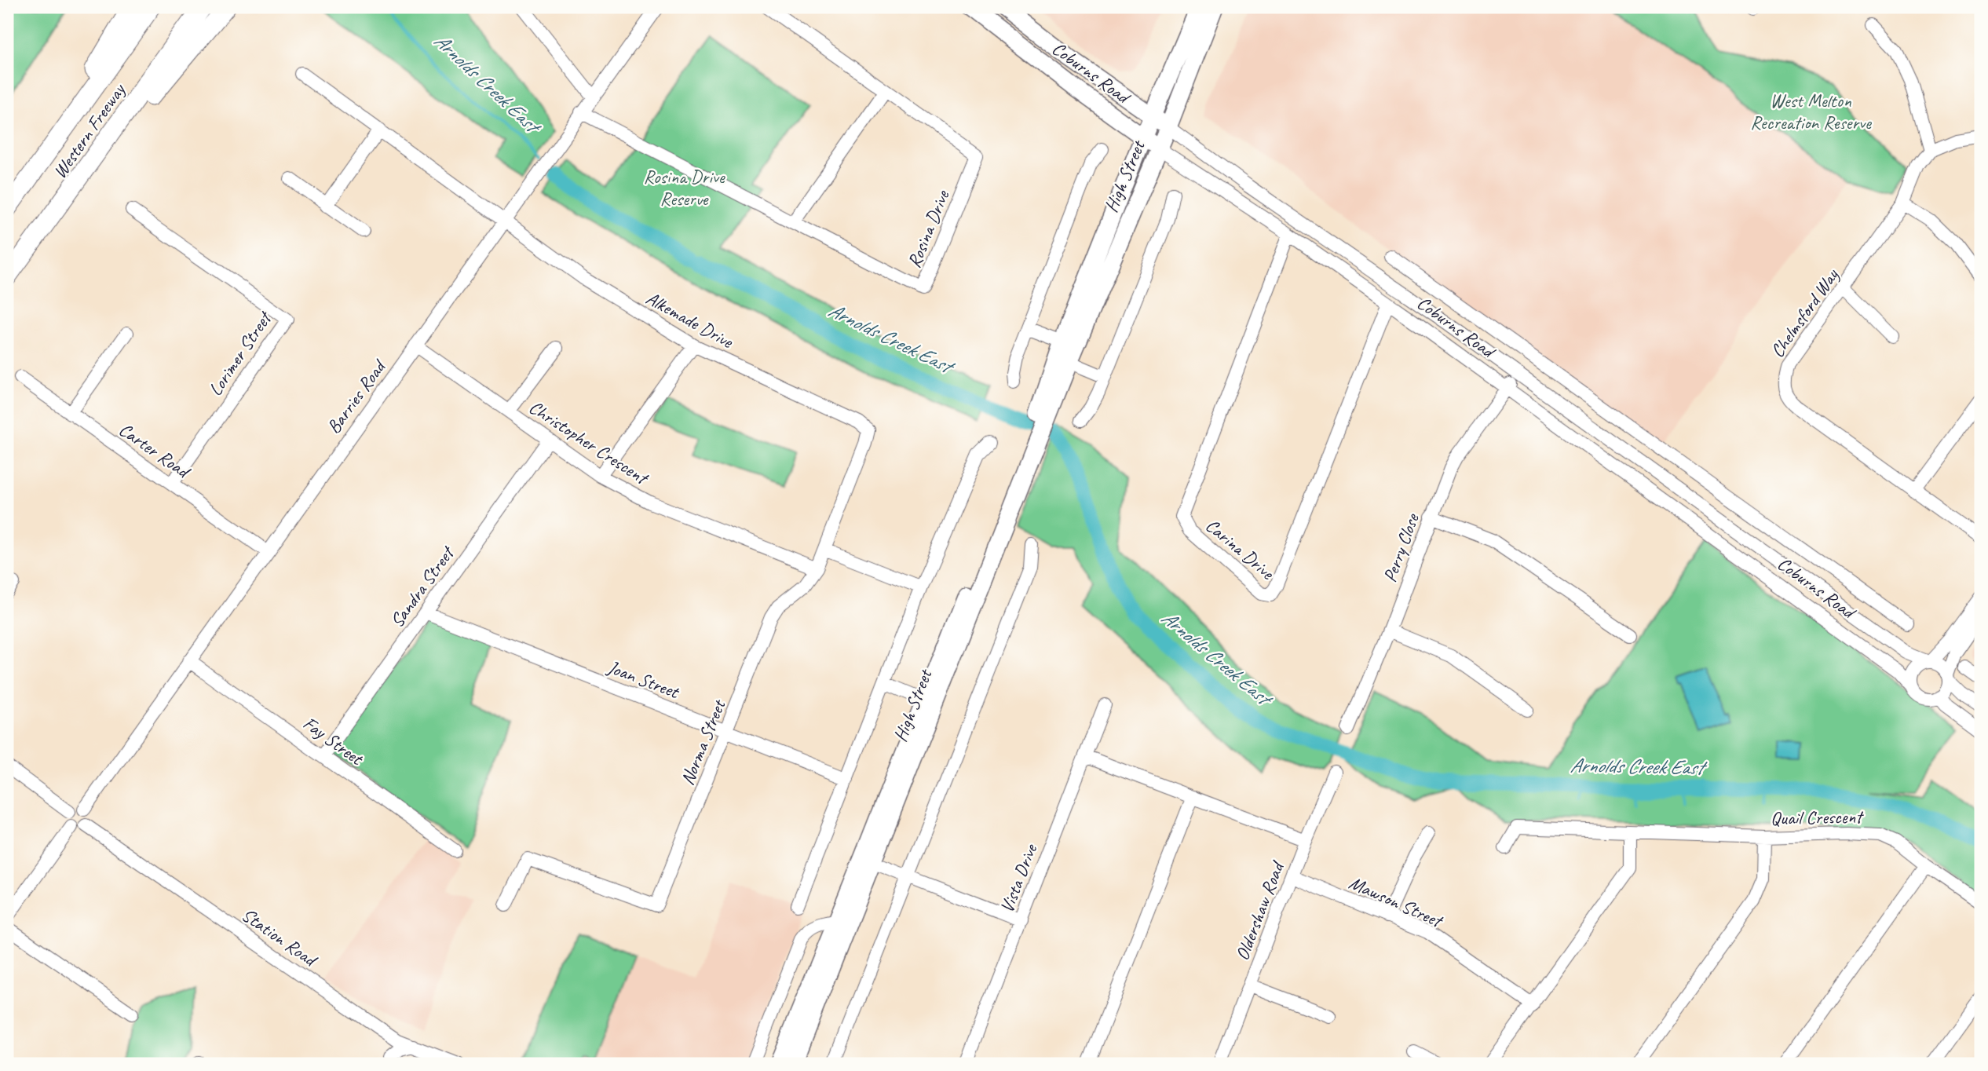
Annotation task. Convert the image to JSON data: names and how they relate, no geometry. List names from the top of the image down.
{
  "streets": {
    "highway": ["Western Freeway"],
    "main road": ["Coburns Road", "High Street"],
    "street": [
      "Rosina Drive",
      "Chelmsford Way",
      "Alkemade Drive",
      "Lorimer Street",
      "Barries Road",
      "Christopher Crescent",
      "Carter Road",
      "Perry Close",
      "Carina Drive",
      "Sandra Street",
      "Joan Street",
      "Fay Street",
      "Norma Street",
      "Quail Crescent",
      "Vista Drive",
      "Mawson Street",
      "Oldershaw Road",
      "Station Road"
    ]
  },
  "crossings": [
    ["Coburns Road", "High Street"],
    ["Coburns Road", "Perry Close"],
    ["Coburns Road", "Carina Drive"],
    ["High Street", "Joan Street"],
    ["Rosina Drive", "Barries Road"],
    ["Alkemade Drive", "Barries Road"],
    ["Alkemade Drive", "Norma Street"],
    ["Lorimer Street", "Carter Road"],
    ["Barries Road", "Christopher Crescent"],
    ["Barries Road", "Carter Road"],
    ["Barries Road", "Fay Street"],
    ["Barries Road", "Station Road"],
    ["Christopher Crescent", "Sandra Street"],
    ["Christopher Crescent", "Norma Street"],
    ["Sandra Street", "Joan Street"],
    ["Sandra Street", "Fay Street"],
    ["Joan Street", "Norma Street"],
    ["Mawson Street", "Oldershaw Road"]
  ],
  "water": ["Arnolds Creek East"],
  "parks": ["West Melton Recreation Reserve", "Rosina Drive Reserve"]
}
